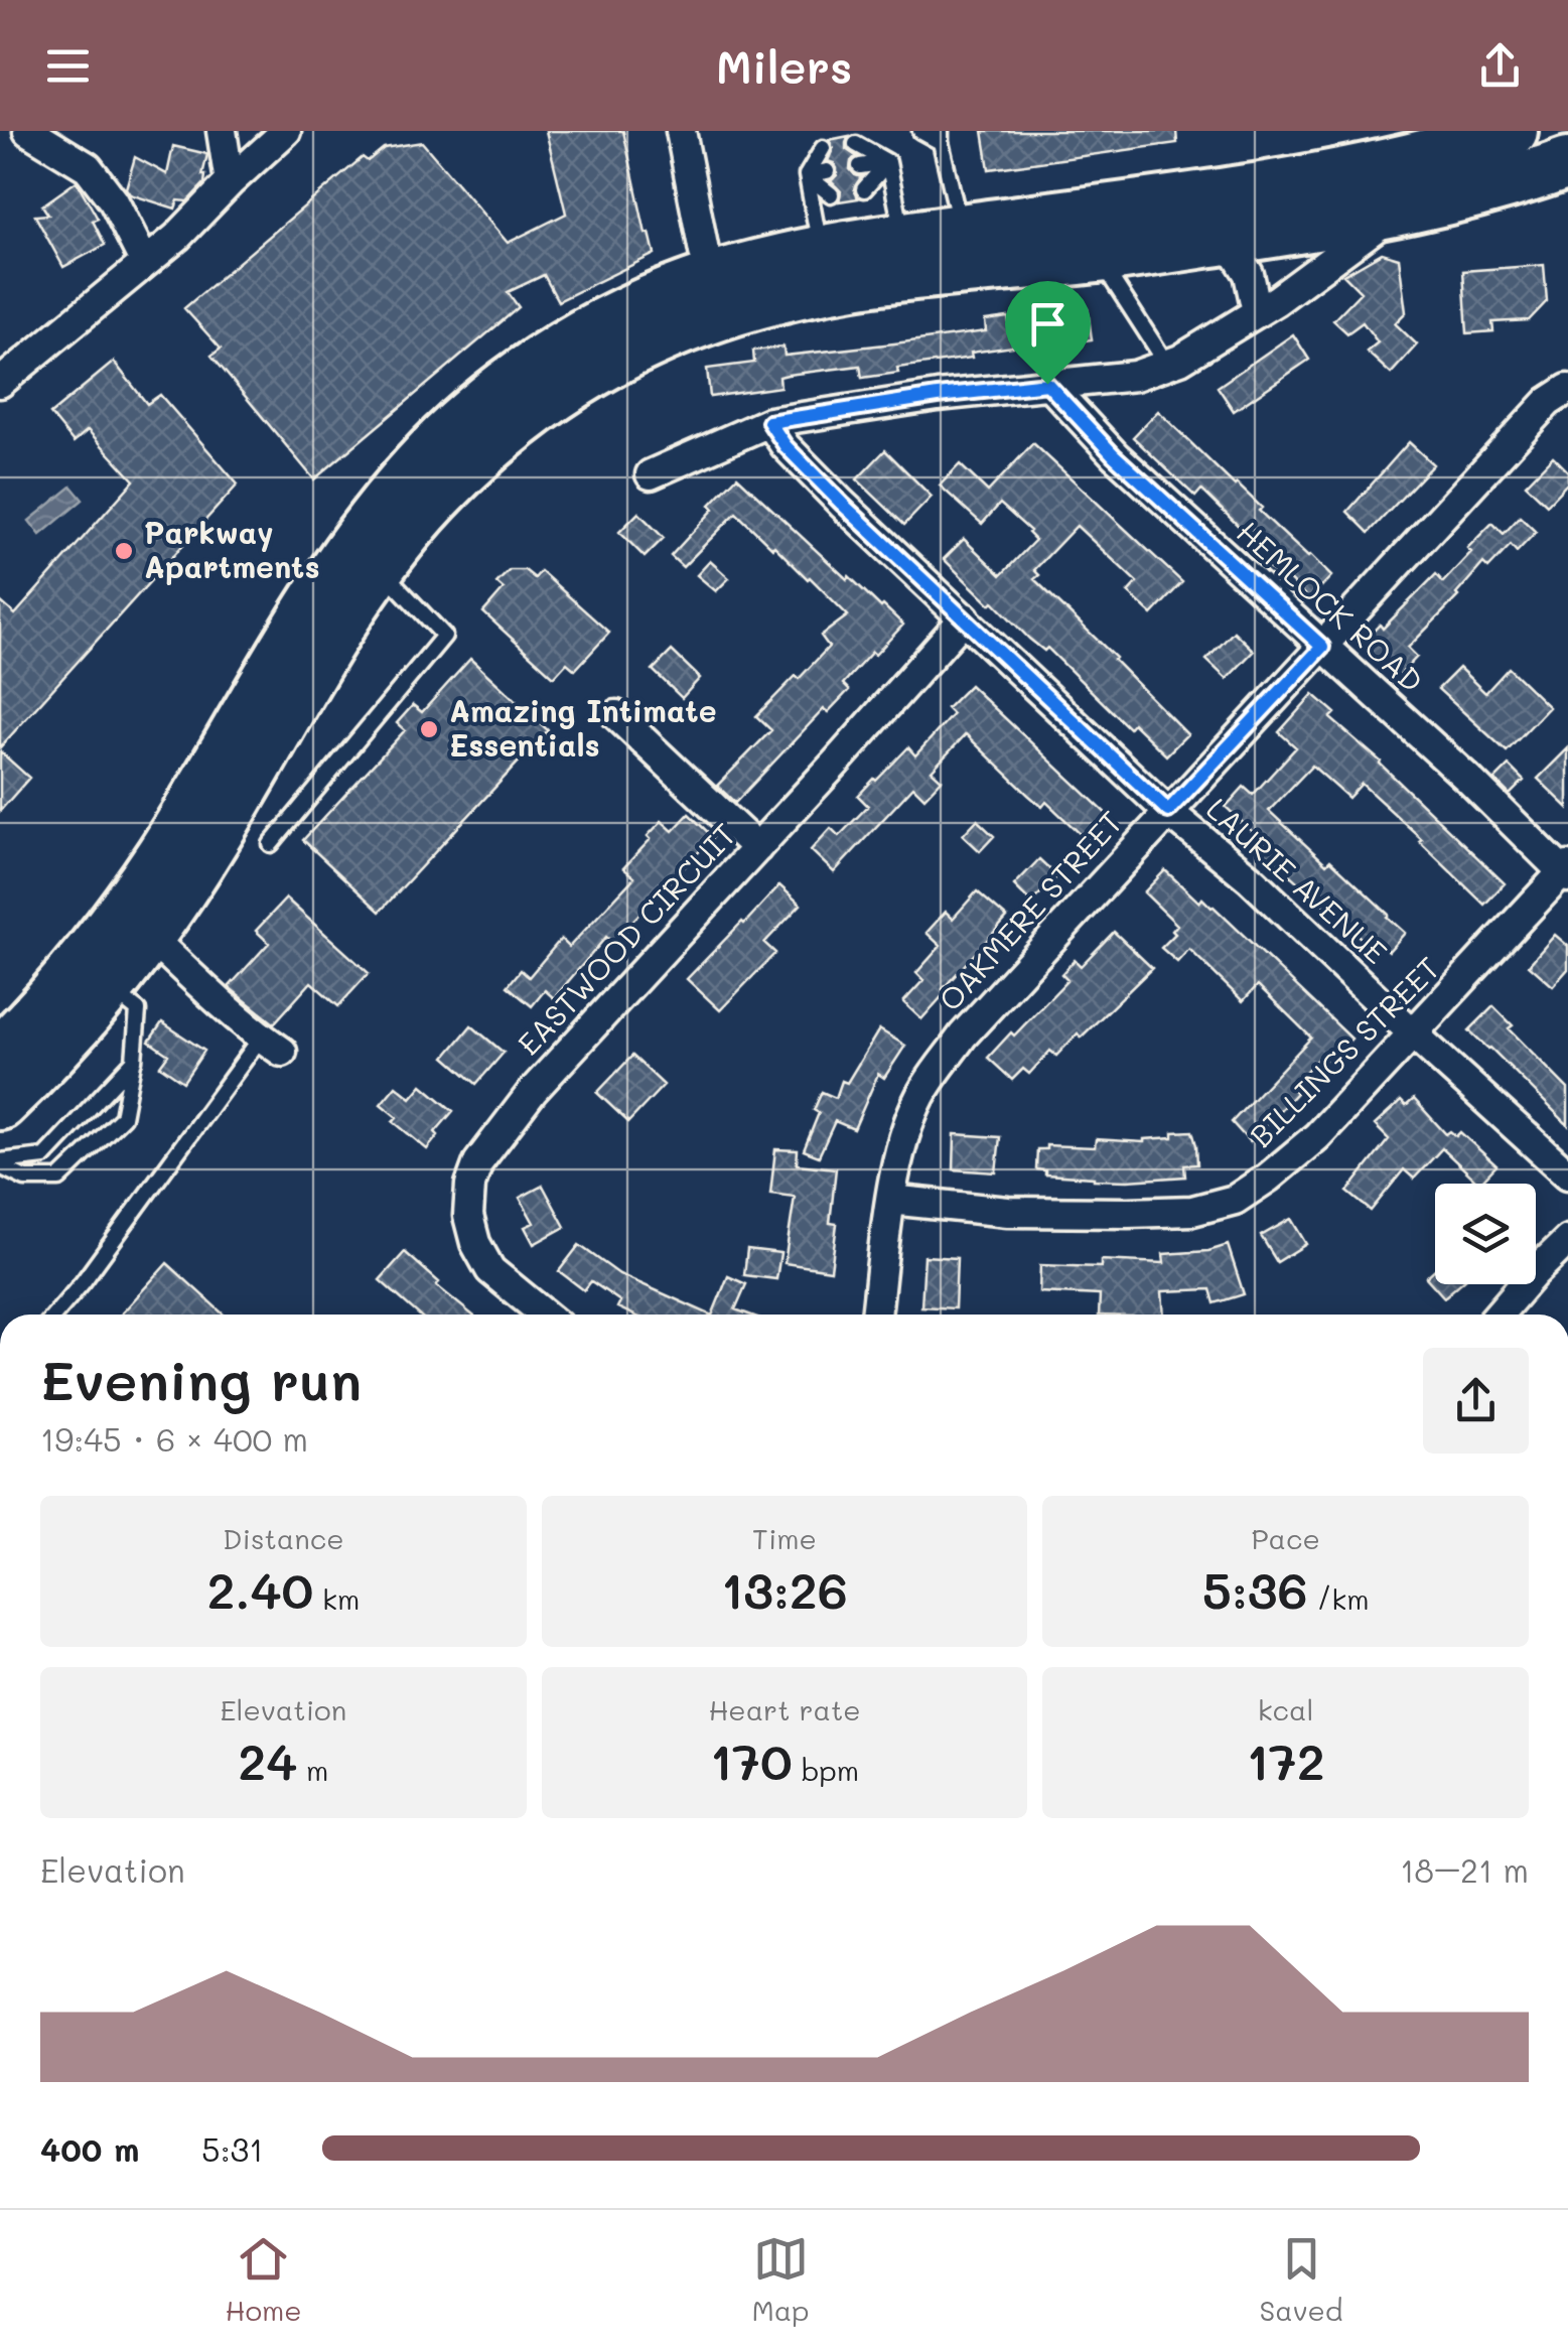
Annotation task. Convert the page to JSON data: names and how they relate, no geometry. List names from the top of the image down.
{
  "streets": {
    "street": [
      "HEMLOCK ROAD",
      "LAURIE AVENUE",
      "OAKMERE STREET",
      "EASTWOOD CIRCUIT",
      "BILLINGS STREET"
    ]
  },
  "crossings": [
    ["HEMLOCK ROAD", "OAKMERE STREET"],
    ["HEMLOCK ROAD", "BILLINGS STREET"],
    ["LAURIE AVENUE", "OAKMERE STREET"],
    ["LAURIE AVENUE", "EASTWOOD CIRCUIT"],
    ["LAURIE AVENUE", "BILLINGS STREET"],
    ["OAKMERE STREET", "BILLINGS STREET"]
  ],
  "places": ["Parkway Apartments", "Amazing Intimate Essentials"],
  "page": {
    "header": "Milers",
    "heading": ["Evening run", "19:45 · 6 × 400 m"],
    "stats": [
      ["Distance", "2.40 km"],
      ["Time", "13:26"],
      ["Pace", "5:36 /km"],
      ["Elevation", "24 m"],
      ["Heart rate", "170 bpm"],
      ["kcal", "172"]
    ],
    "chart": ["Elevation", "18–21 m"],
    "list": [
      {
        "name": "400 m",
        "note": "5:31"
      }
    ],
    "tabs": ["Home", "Map", "Saved"]
  }
}
